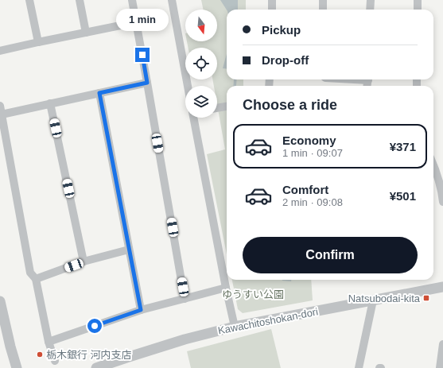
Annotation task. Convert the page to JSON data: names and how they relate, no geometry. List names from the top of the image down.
{
  "streets": {
    "street": ["Kawachitoshokan-dori"]
  },
  "parks": ["ゆうすい公園"],
  "places": {
    "transit": ["Natsubodai-kita"],
    "other": ["栃木銀行 河内支店"]
  },
  "north": "bottom",
  "page": {
    "bubble": "1 min",
    "banner": ["Pickup", "Drop-off"],
    "heading": "Choose a ride",
    "list": [
      {
        "name": "Economy",
        "note": "1 min · 09:07",
        "value": "¥371"
      },
      {
        "name": "Comfort",
        "note": "2 min · 09:08",
        "value": "¥501"
      }
    ],
    "buttons": "Confirm"
  }
}
